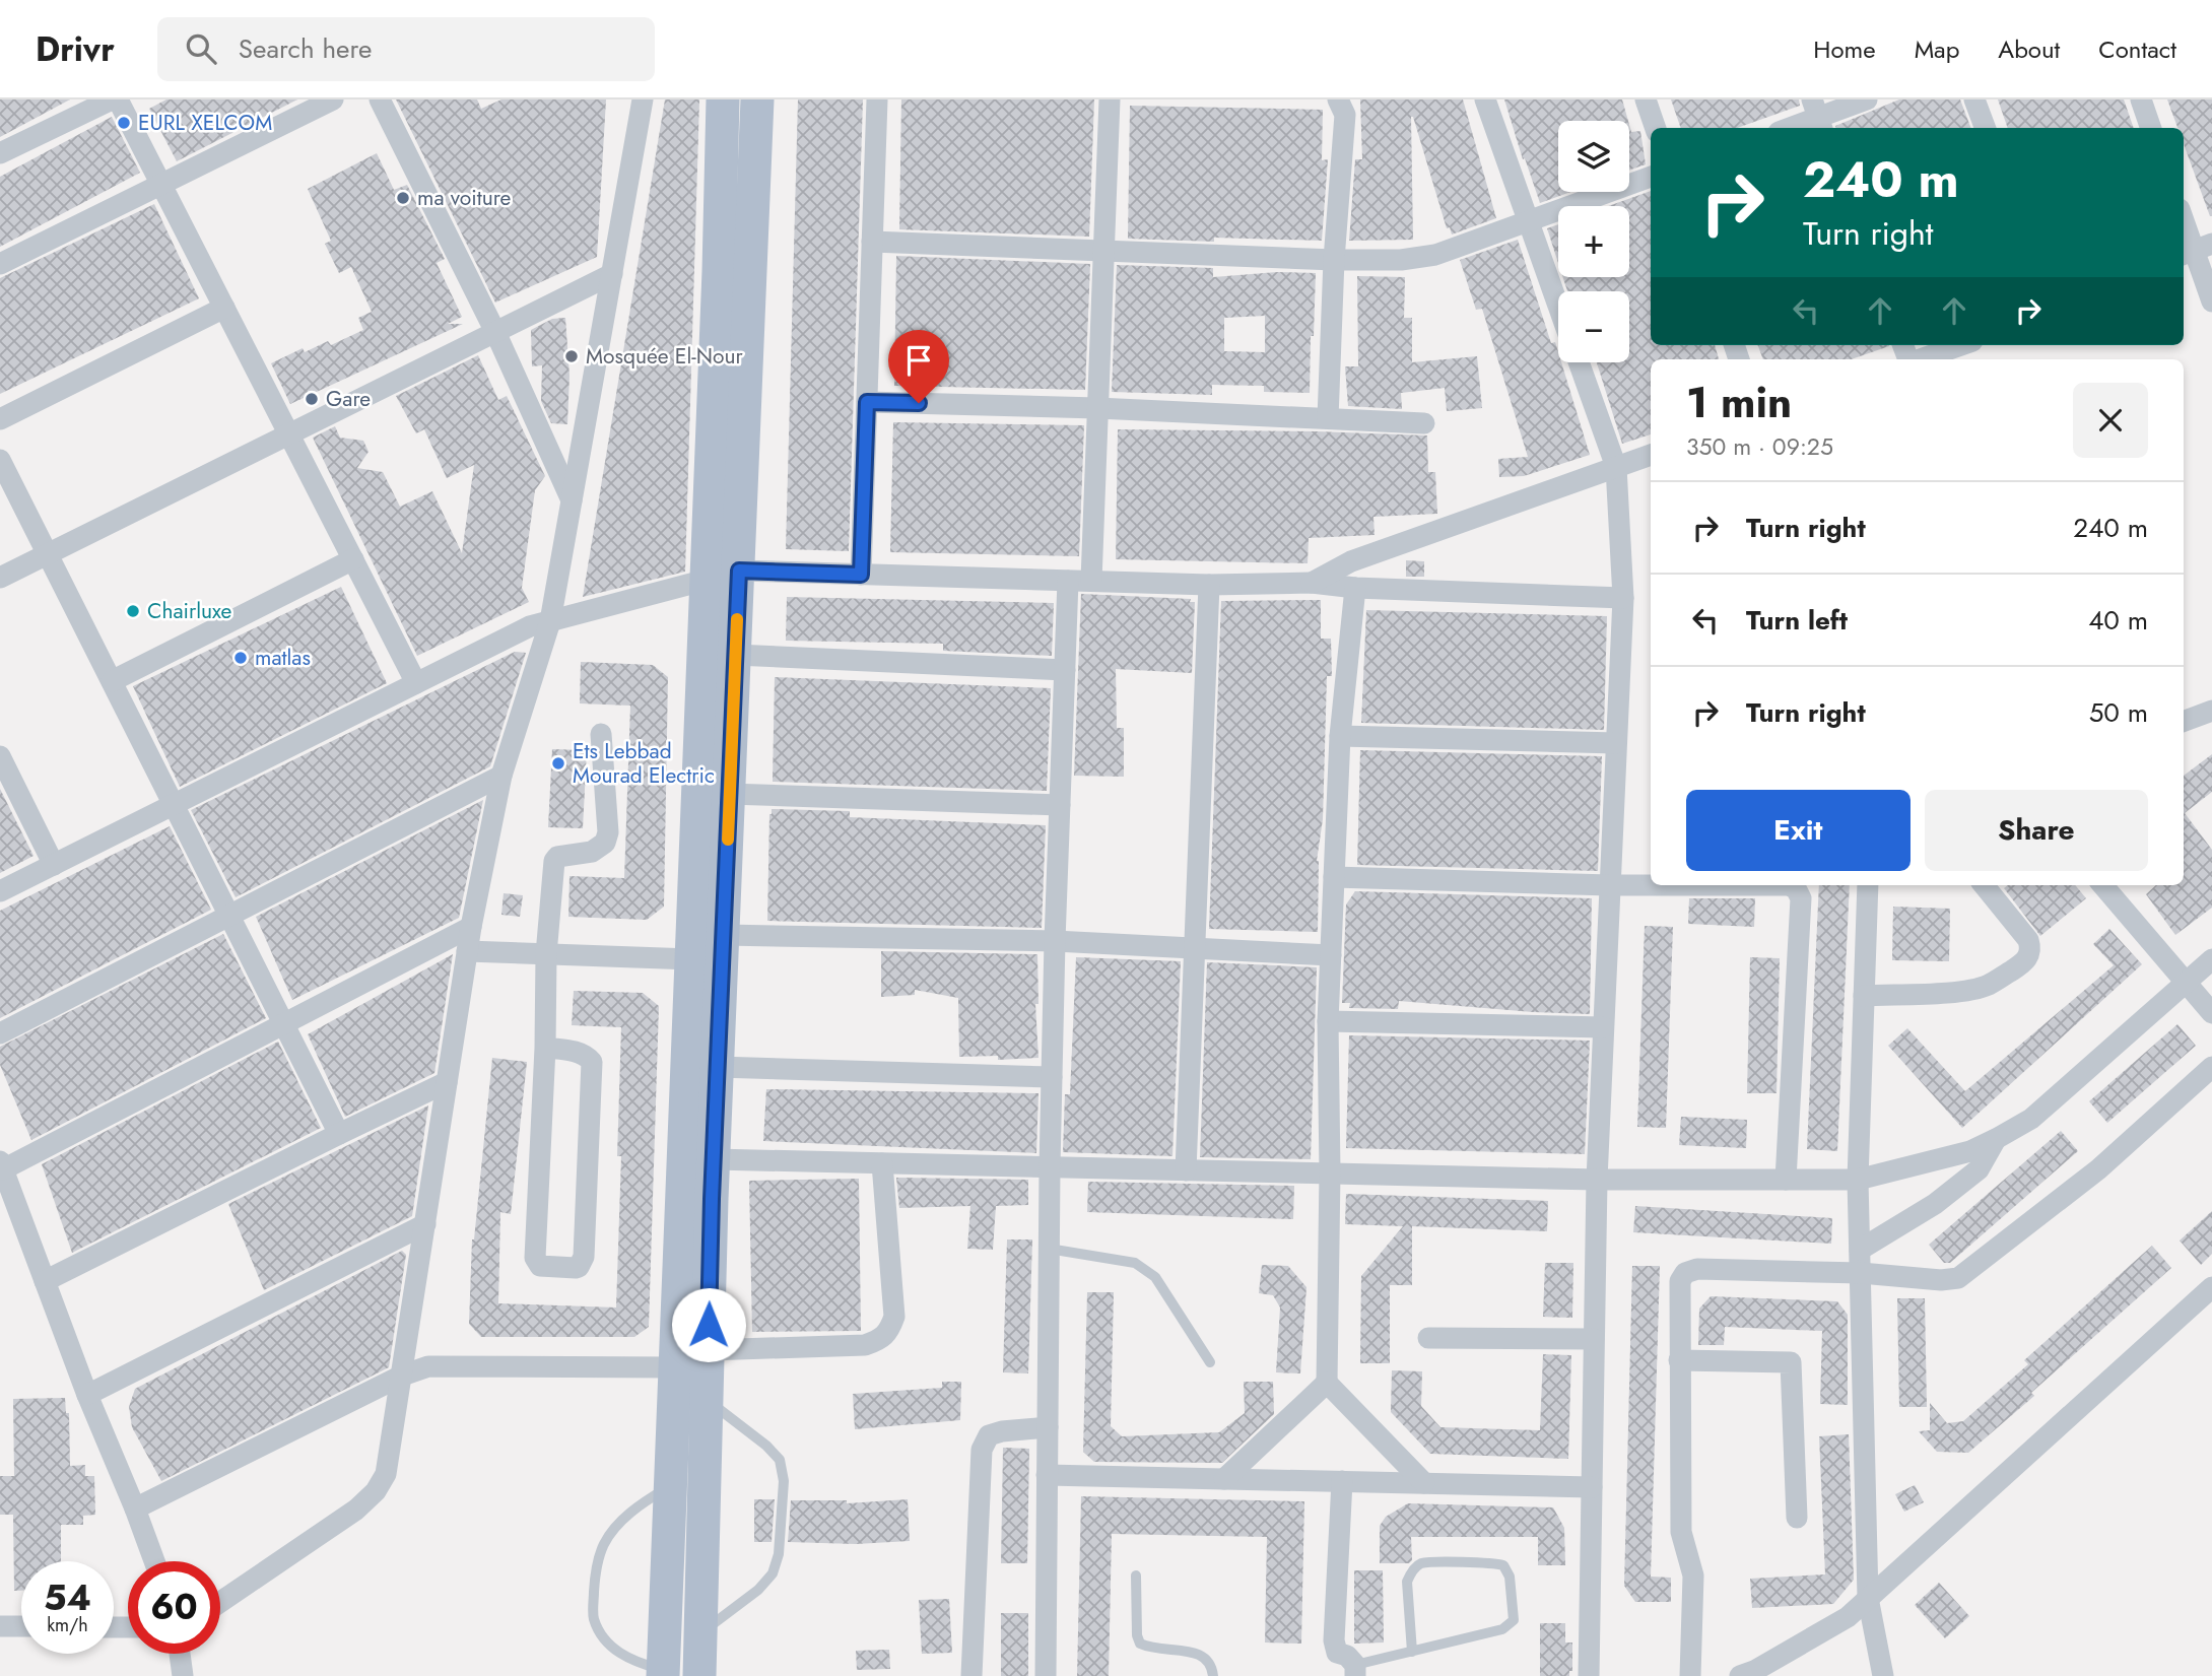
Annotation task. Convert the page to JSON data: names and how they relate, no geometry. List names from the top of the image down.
{
  "places": [
    "EURL XELCOM",
    "ma voiture",
    "Mosquée El-Nour",
    "Gare",
    "Chairluxe",
    "matlas",
    "Ets Lebbad Mourad Electric"
  ],
  "page": {
    "header": "Drivr",
    "search": "Search here",
    "nav": [
      "Home",
      "Map",
      "About",
      "Contact"
    ],
    "map_buttons": ["+", "−"],
    "turn": ["240 m", "Turn right"],
    "heading": ["1 min", "350 m · 09:25"],
    "list": [
      {
        "name": "Turn right",
        "value": "240 m"
      },
      {
        "name": "Turn left",
        "value": "40 m"
      },
      {
        "name": "Turn right",
        "value": "50 m"
      }
    ],
    "buttons": ["Exit", "Share"],
    "speed": "54 km/h",
    "limit": "60"
  }
}
